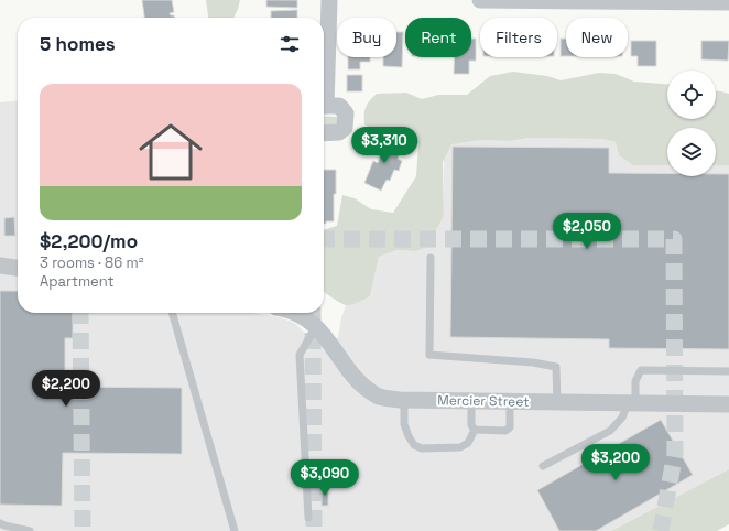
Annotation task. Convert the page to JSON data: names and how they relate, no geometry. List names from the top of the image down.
{
  "streets": {
    "street": ["Mercier Street"]
  },
  "page": {
    "chip": [
      "Buy",
      "Rent",
      "Filters",
      "New"
    ],
    "heading": "5 homes",
    "list": [
      {
        "name": "$2,200/mo",
        "note": "3 rooms · 86 m² · Apartment"
      }
    ],
    "price": [
      "$3,310",
      "$2,050",
      "$2,200",
      "$3,200",
      "$3,090"
    ]
  }
}
